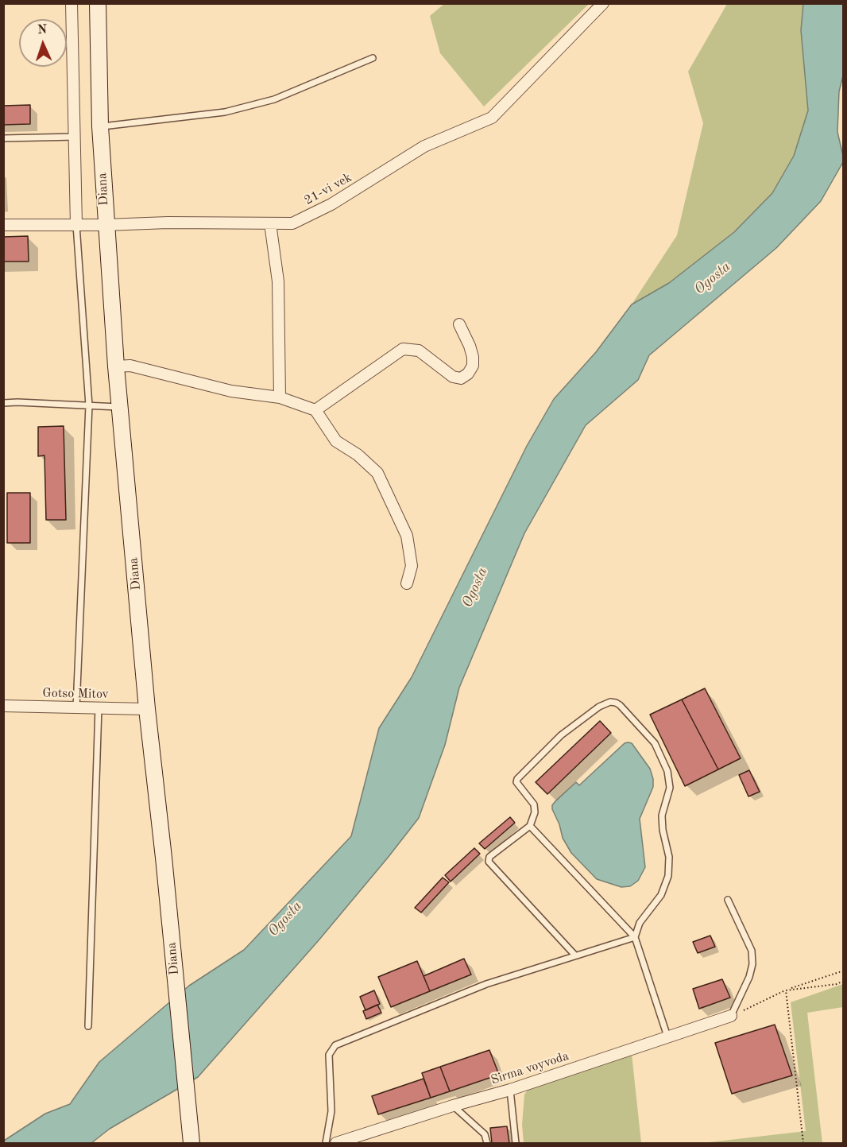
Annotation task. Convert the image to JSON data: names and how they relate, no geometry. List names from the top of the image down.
{
  "streets": {
    "main road": ["Diana"],
    "street": ["21-vi vek", "Gotso Mitov", "Sirma voyvoda"]
  },
  "crossings": [
    ["Diana", "21-vi vek"],
    ["Diana", "Gotso Mitov"]
  ],
  "water": ["Ogosta"],
  "north": "top"
}
